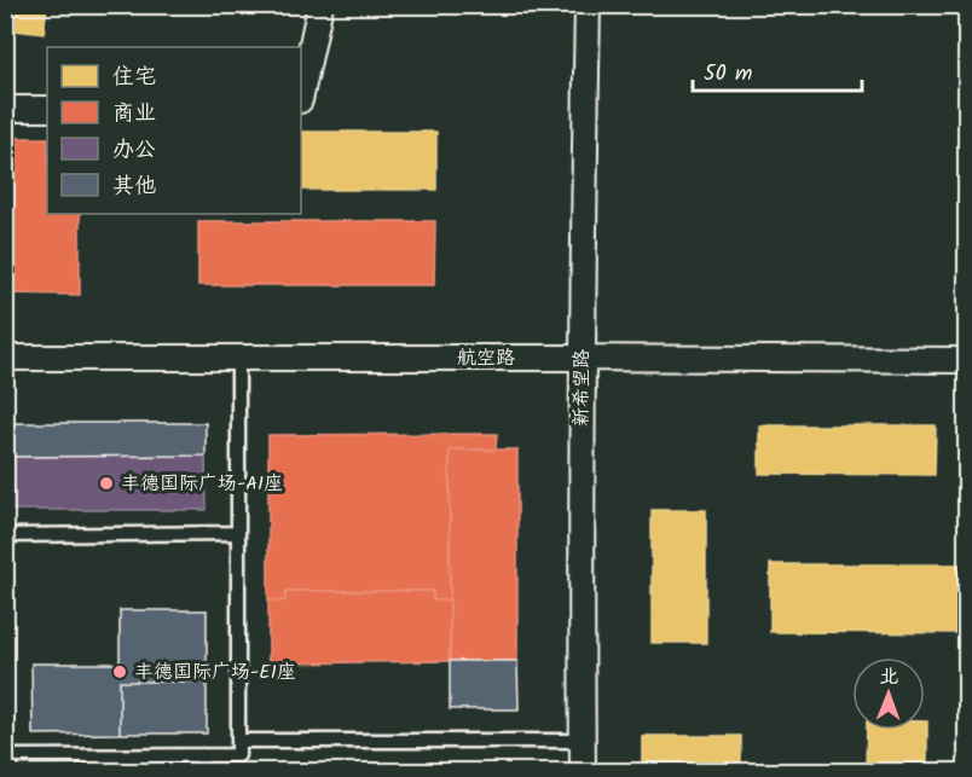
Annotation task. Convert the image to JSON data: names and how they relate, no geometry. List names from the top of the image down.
{
  "streets": {
    "street": ["航空路", "新希望路"]
  },
  "crossings": [
    ["航空路", "新希望路"]
  ],
  "places": ["丰德国际广场-A1座", "丰德国际广场-E1座"],
  "legend": [
    "住宅",
    "商业",
    "办公",
    "其他"
  ],
  "scale_bar": "50 m",
  "north": "top"
}
